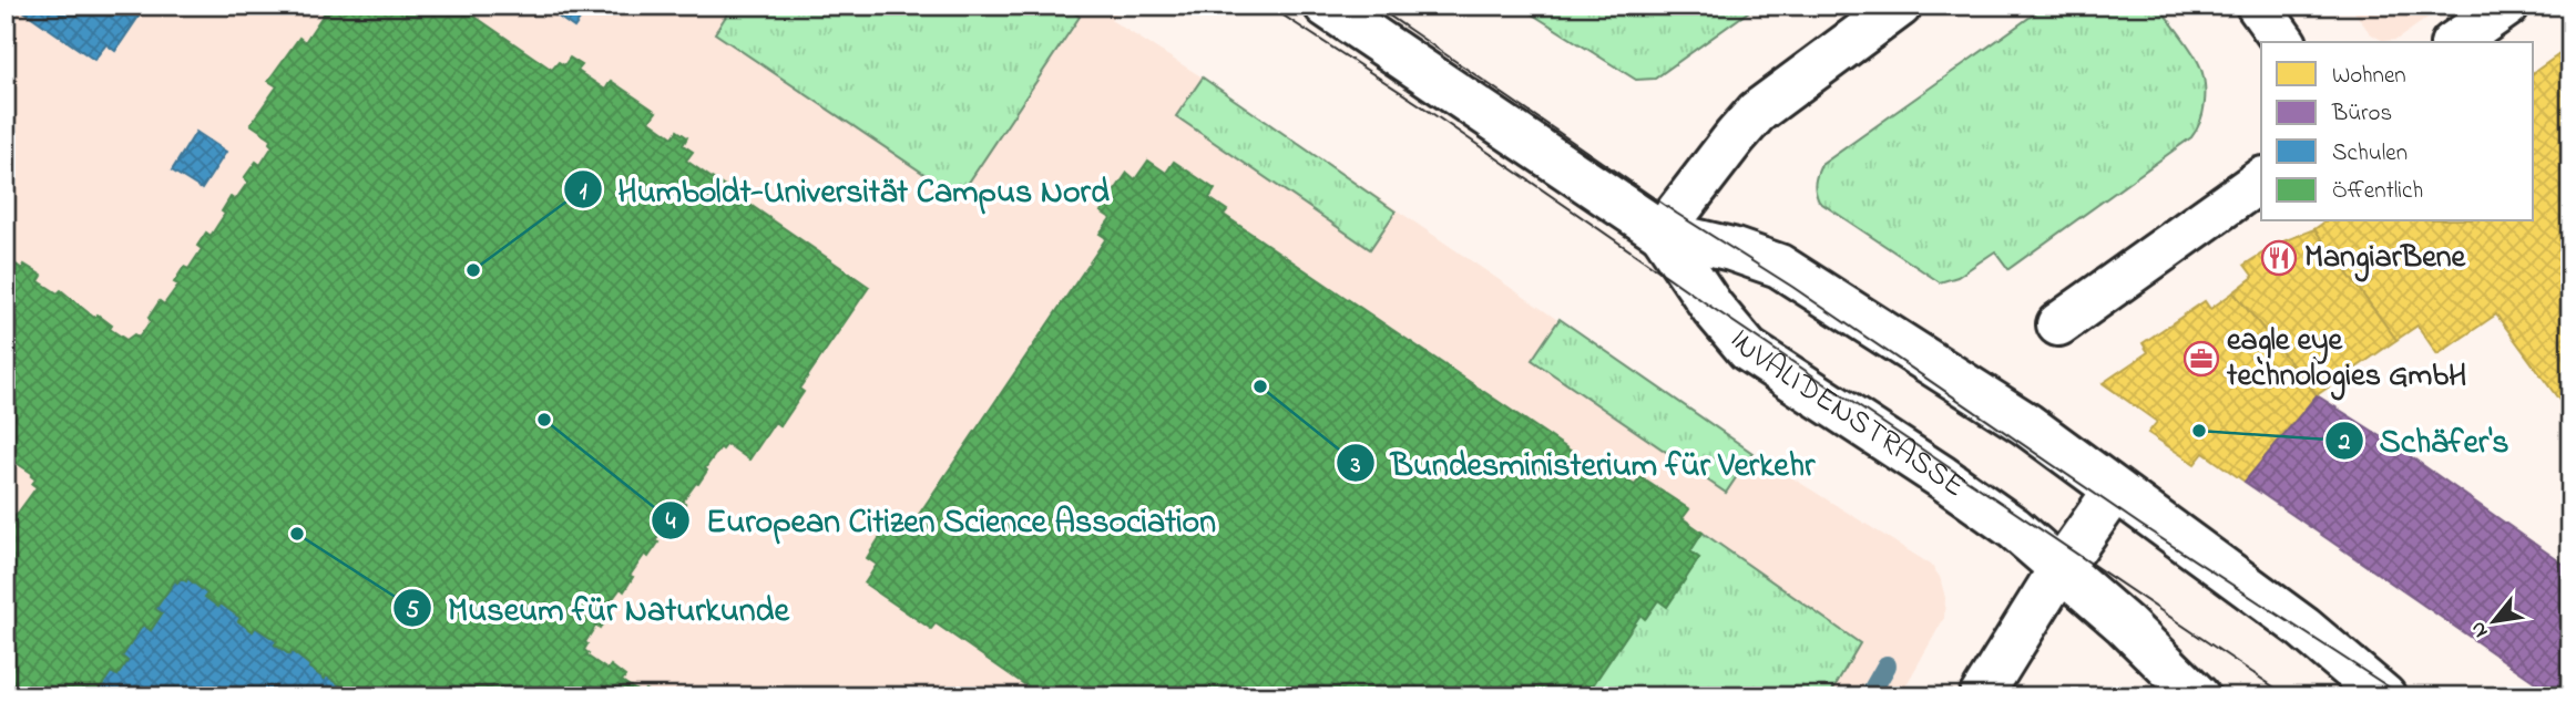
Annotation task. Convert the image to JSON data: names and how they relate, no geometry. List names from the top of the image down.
{
  "streets": {
    "main road": ["INVALIDENSTRASSE"]
  },
  "places": {
    "restaurant": ["MangiarBene"],
    "other": [
      "Humboldt-Universität Campus Nord",
      "Bundesministerium für Verkehr",
      "European Citizen Science Association",
      "Schäfer's",
      "Museum für Naturkunde"
    ],
    "office": ["eagle eye technologies GmbH"]
  },
  "legend": [
    "Wohnen",
    "Büros",
    "Schulen",
    "Öffentlich"
  ],
  "north": "bottom left"
}
